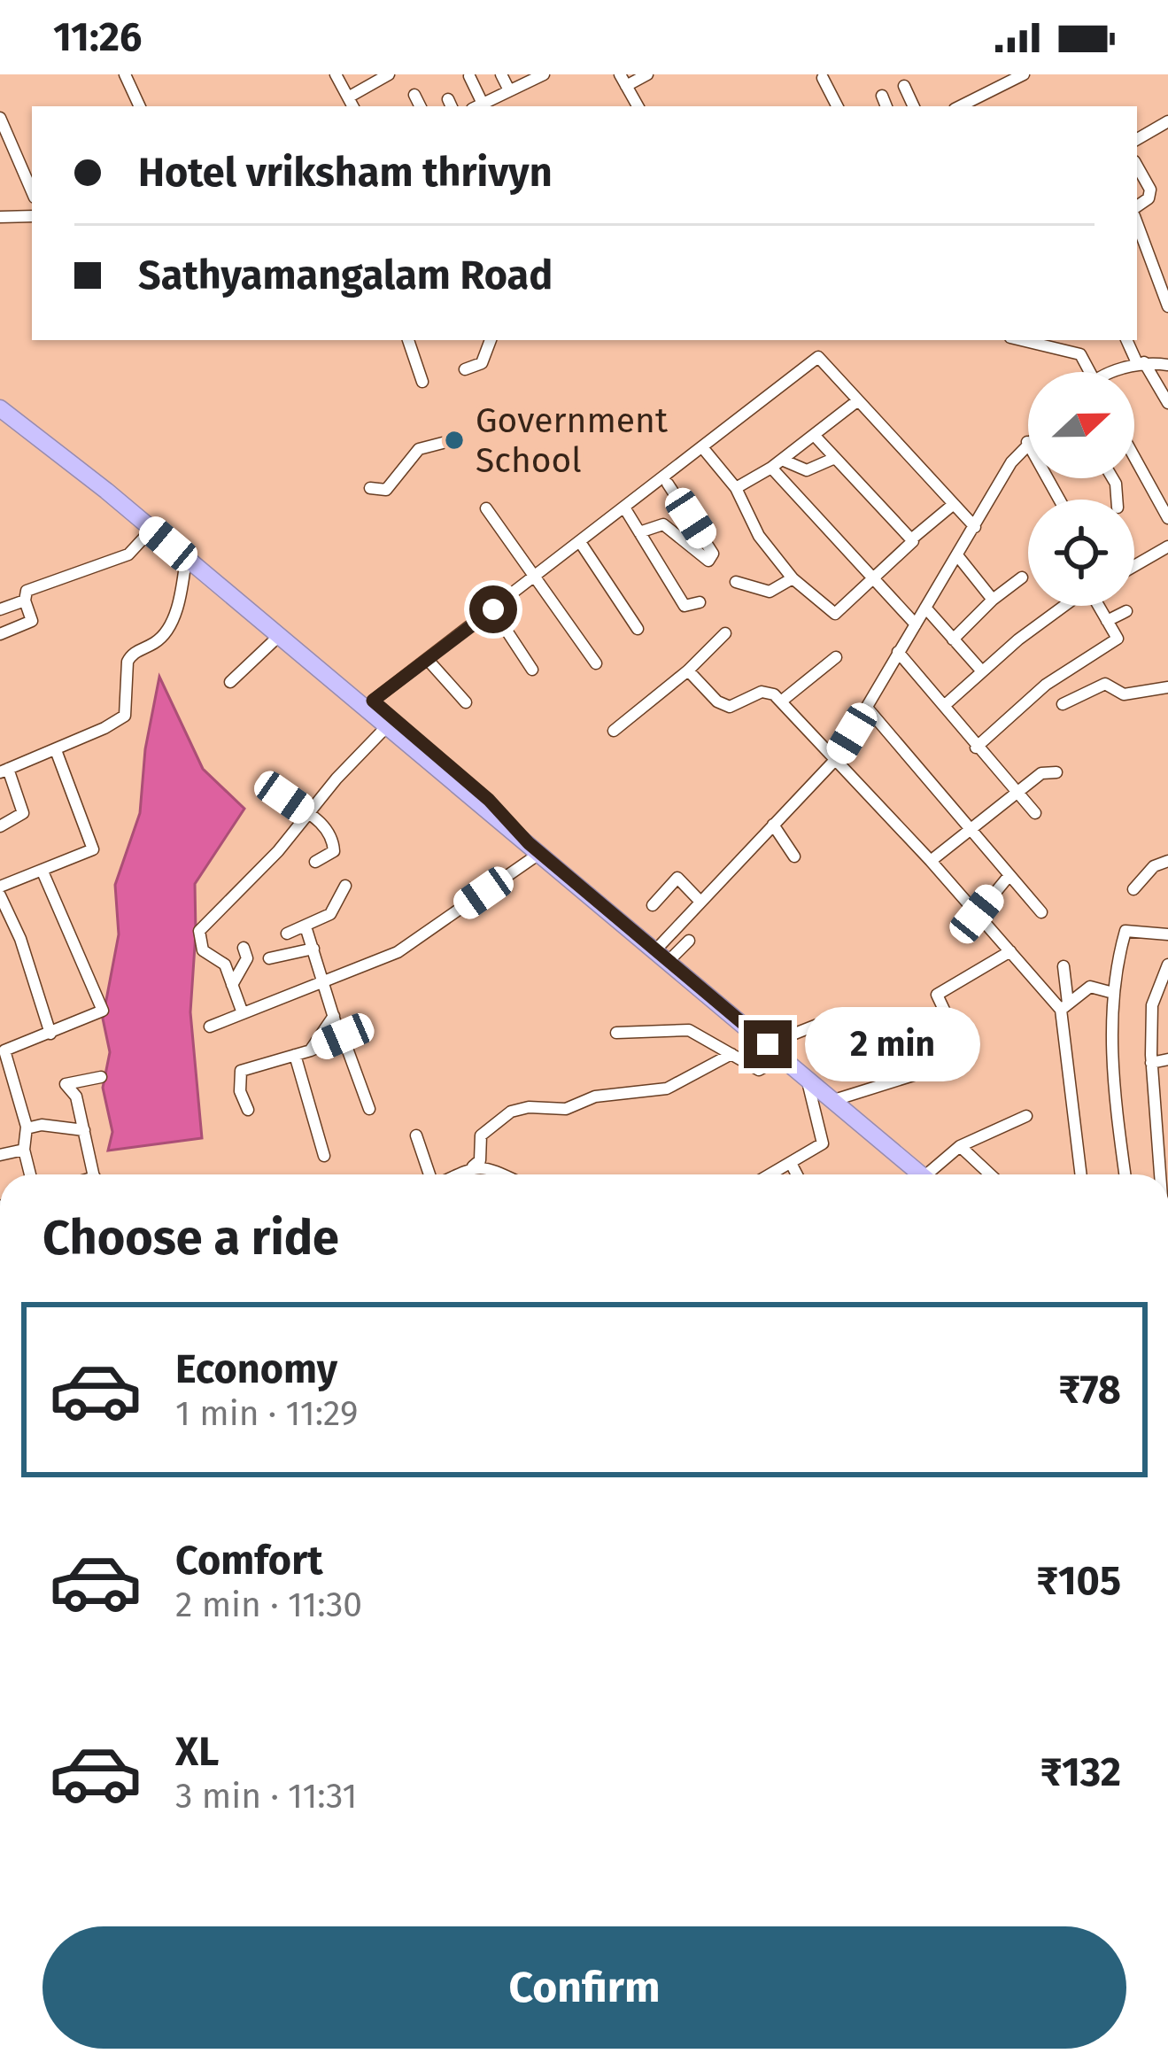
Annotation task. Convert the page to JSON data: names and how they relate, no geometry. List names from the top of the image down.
{
  "places": ["Government School"],
  "north": "right",
  "page": {
    "status": "11:26",
    "banner": ["Hotel vriksham thrivyn", "Sathyamangalam Road"],
    "bubble": "2 min",
    "heading": "Choose a ride",
    "list": [
      {
        "name": "Economy",
        "note": "1 min · 11:29",
        "value": "₹78"
      },
      {
        "name": "Comfort",
        "note": "2 min · 11:30",
        "value": "₹105"
      },
      {
        "name": "XL",
        "note": "3 min · 11:31",
        "value": "₹132"
      }
    ],
    "buttons": "Confirm"
  }
}
